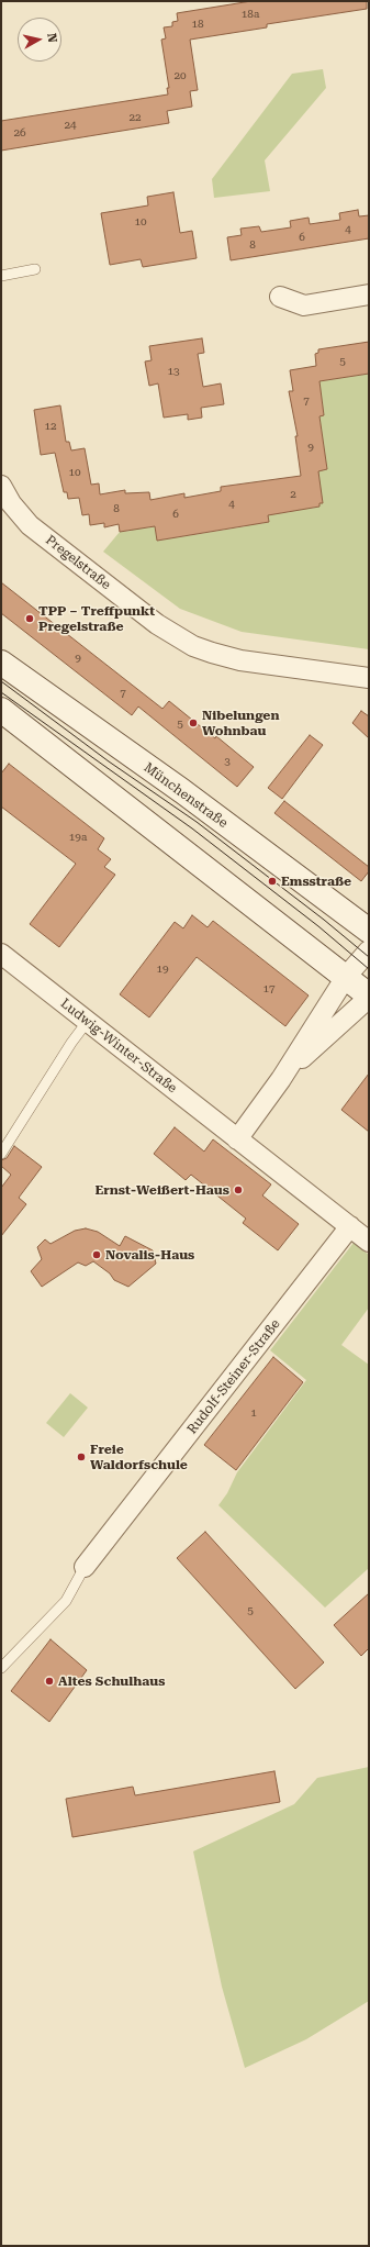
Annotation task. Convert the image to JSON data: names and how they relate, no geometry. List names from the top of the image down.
{
  "streets": {
    "main road": ["Münchenstraße"],
    "street": ["Pregelstraße", "Ludwig-Winter-Straße", "Rudolf-Steiner-Straße"]
  },
  "crossings": [
    ["Ludwig-Winter-Straße", "Rudolf-Steiner-Straße"]
  ],
  "places": [
    "TPP – Treffpunkt Pregelstraße",
    "Nibelungen Wohnbau",
    "Emsstraße",
    "Ernst-Weißert-Haus",
    "Novalis-Haus",
    "Freie Waldorfschule",
    "Altes Schulhaus"
  ],
  "house_numbers": [
    "18a",
    "18",
    "20",
    "22",
    "24",
    "26",
    "10",
    "4",
    "6",
    "8",
    "5",
    "13",
    "7",
    "12",
    "9",
    "10",
    "2",
    "4",
    "8",
    "6",
    "9",
    "7",
    "5",
    "3",
    "19a",
    "19",
    "17",
    "1",
    "5"
  ],
  "north": "right"
}
